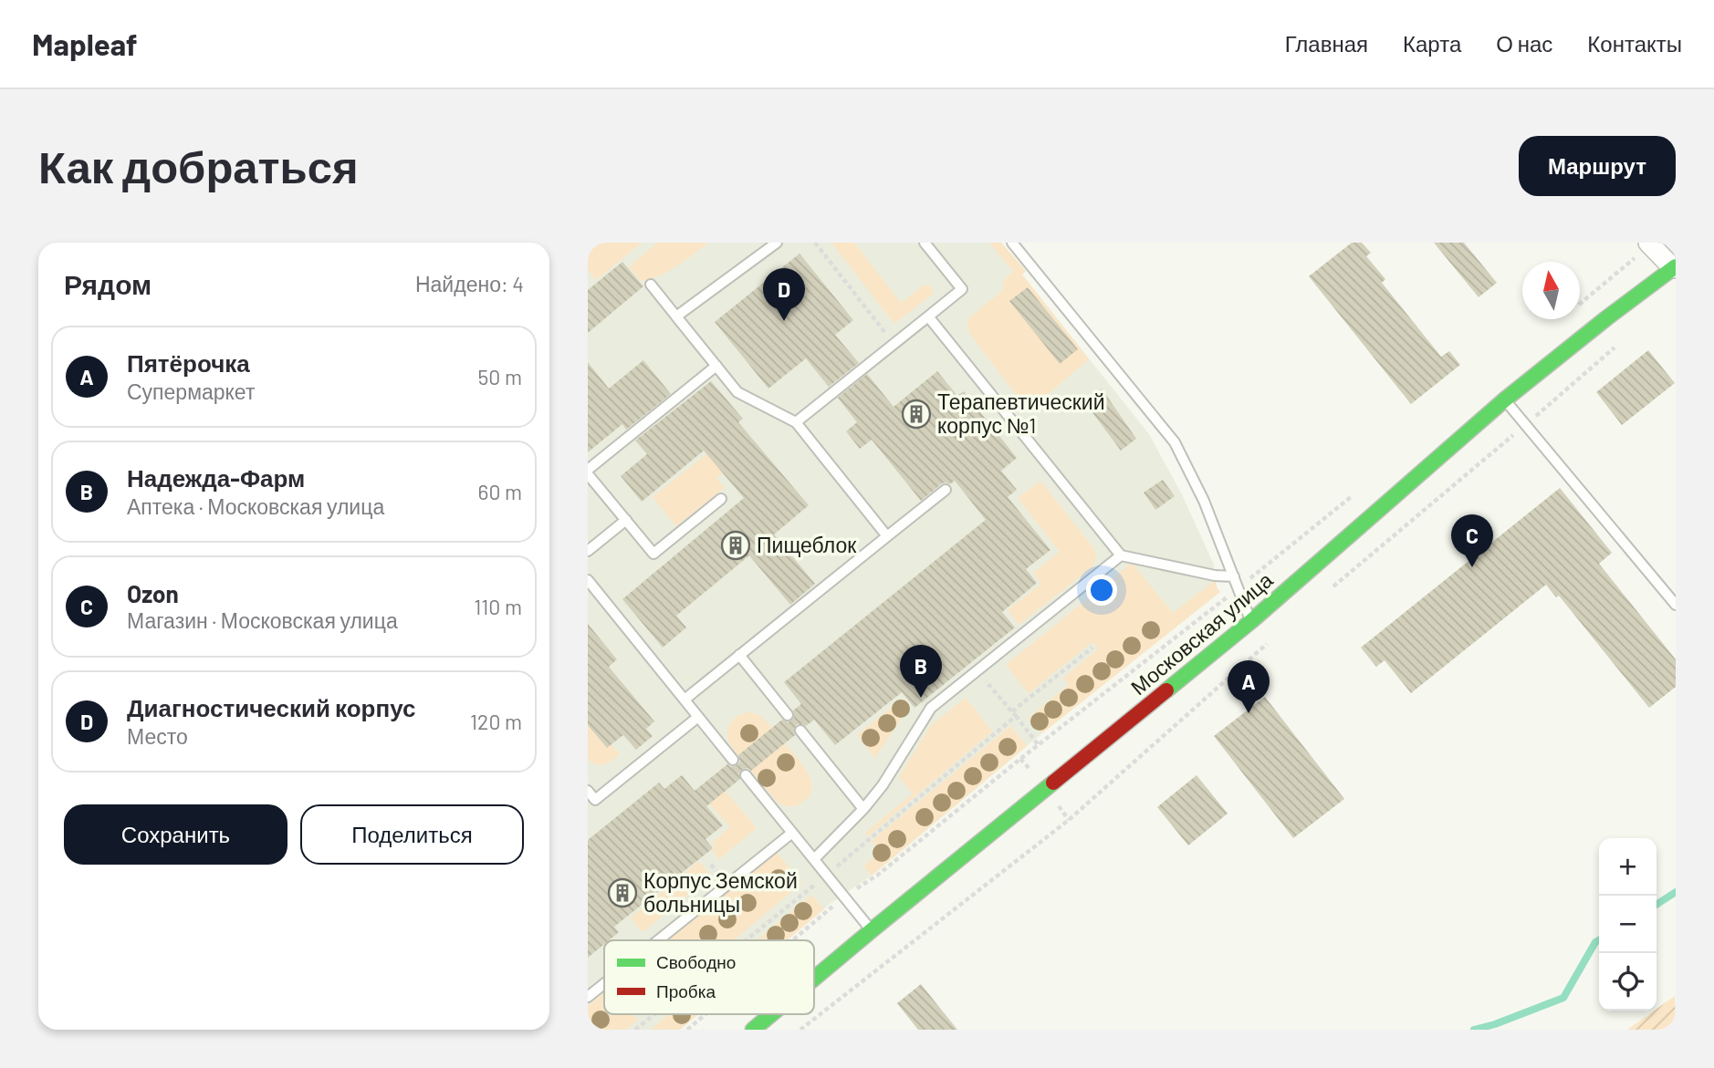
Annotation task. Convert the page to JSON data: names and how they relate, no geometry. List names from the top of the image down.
{
  "streets": {
    "main road": ["Московская улица"]
  },
  "places": {
    "building": ["Терапевтический корпус №1", "Пищеблок", "Корпус Земской больницы"]
  },
  "legend": ["Свободно", "Пробка"],
  "north": "top",
  "page": {
    "header": "Mapleaf",
    "nav": [
      "Главная",
      "Карта",
      "О нас",
      "Контакты"
    ],
    "buttons": [
      "Маршрут",
      ["Сохранить", "Поделиться"]
    ],
    "title": "Как добраться",
    "heading": ["Рядом", "Найдено: 4"],
    "pins": [
      "D",
      "C",
      "B",
      "A"
    ],
    "list": [
      {
        "mark": "A",
        "name": "Пятёрочка",
        "note": "Супермаркет",
        "value": "50 m"
      },
      {
        "mark": "B",
        "name": "Надежда-Фарм",
        "note": "Аптека · Московская улица",
        "value": "60 m"
      },
      {
        "mark": "C",
        "name": "Ozon",
        "note": "Магазин · Московская улица",
        "value": "110 m"
      },
      {
        "mark": "D",
        "name": "Диагностический корпус",
        "note": "Место",
        "value": "120 m"
      }
    ],
    "map_buttons": ["+", "−"]
  }
}
